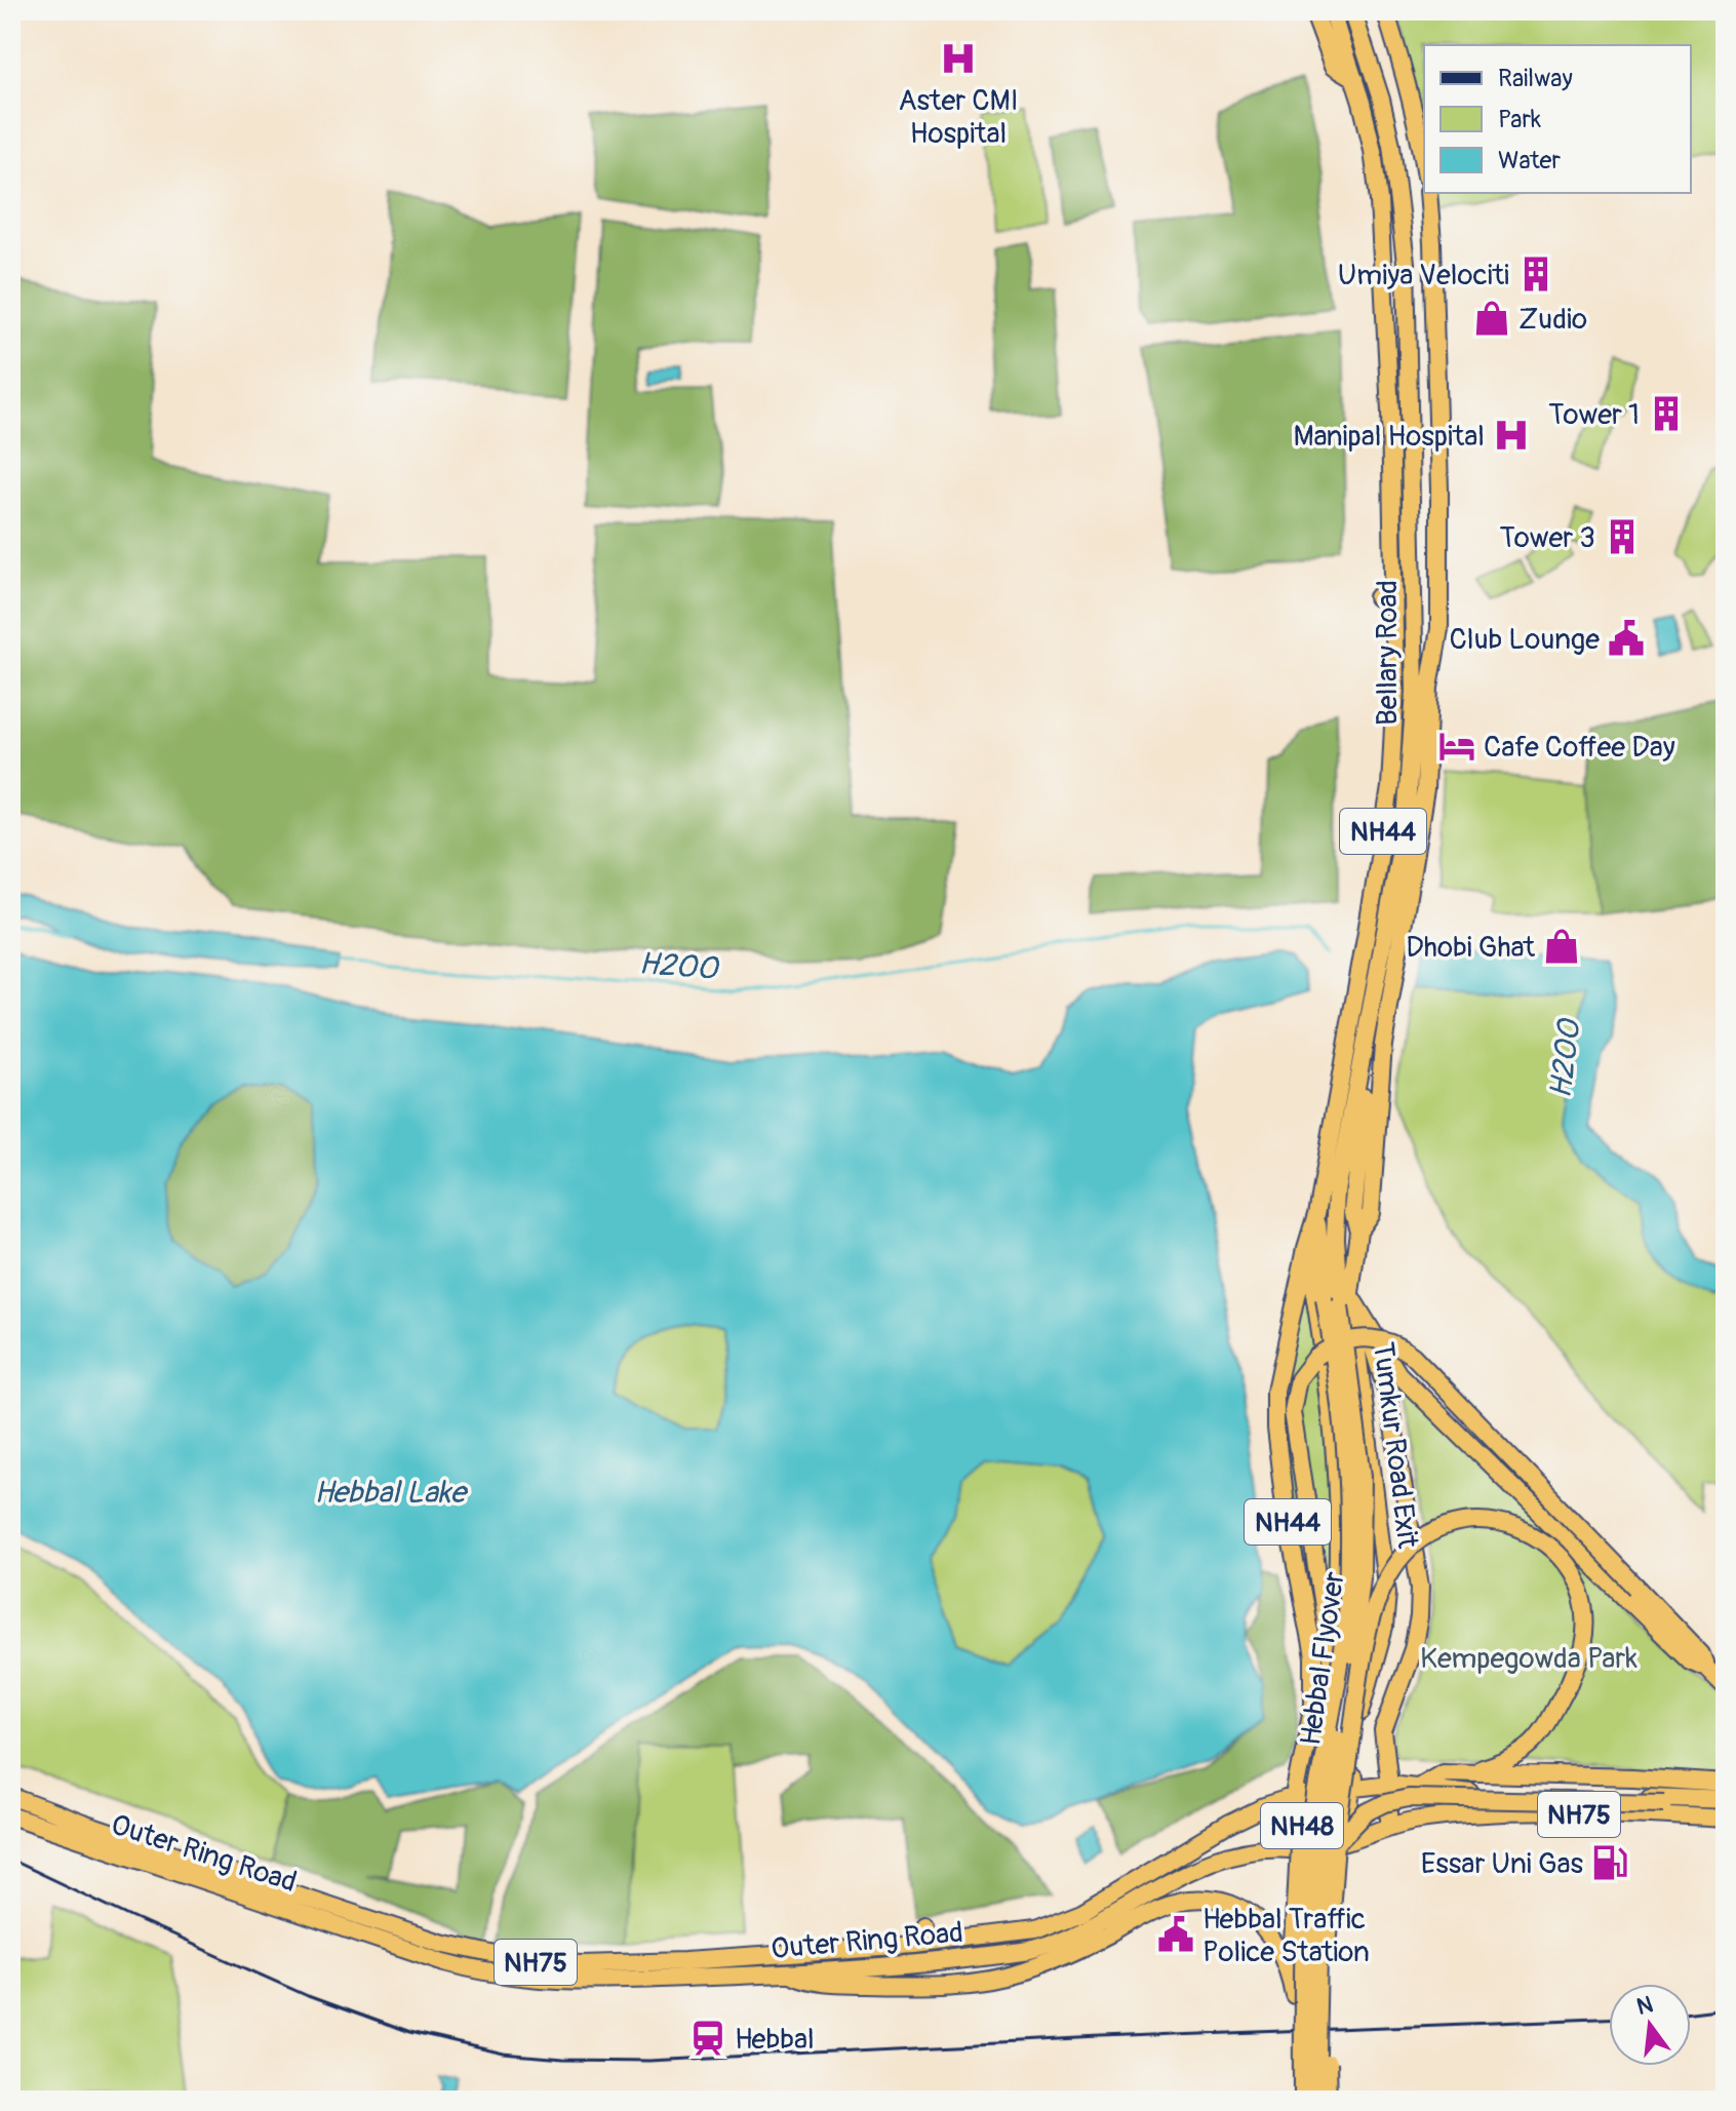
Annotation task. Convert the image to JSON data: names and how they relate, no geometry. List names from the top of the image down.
{
  "streets": {
    "highway": [
      "Bellary Road",
      "NH44",
      "Tumkur Road Exit",
      "Hebbal Flyover",
      "NH75",
      "NH48",
      "Outer Ring Road"
    ]
  },
  "crossings": [
    ["Bellary Road", "NH44"],
    ["Bellary Road", "Tumkur Road Exit"],
    ["Bellary Road", "Hebbal Flyover"],
    ["NH44", "Hebbal Flyover"],
    ["NH44", "Outer Ring Road"],
    ["Tumkur Road Exit", "Hebbal Flyover"],
    ["Tumkur Road Exit", "Outer Ring Road"]
  ],
  "water": ["H200", "Hebbal Lake"],
  "parks": ["Kempegowda Park"],
  "places": {
    "hospital": ["Aster CMI Hospital", "Manipal Hospital"],
    "building": ["Umiya Velociti", "Tower 1", "Tower 3"],
    "shop": ["Zudio", "Dhobi Ghat"],
    "public building": ["Club Lounge", "Hebbal Traffic Police Station"],
    "hotel": ["Cafe Coffee Day"],
    "fuel station": ["Essar Uni Gas"],
    "station": ["Hebbal"]
  },
  "legend": ["Railway", "Park", "Water"],
  "north": "top"
}
